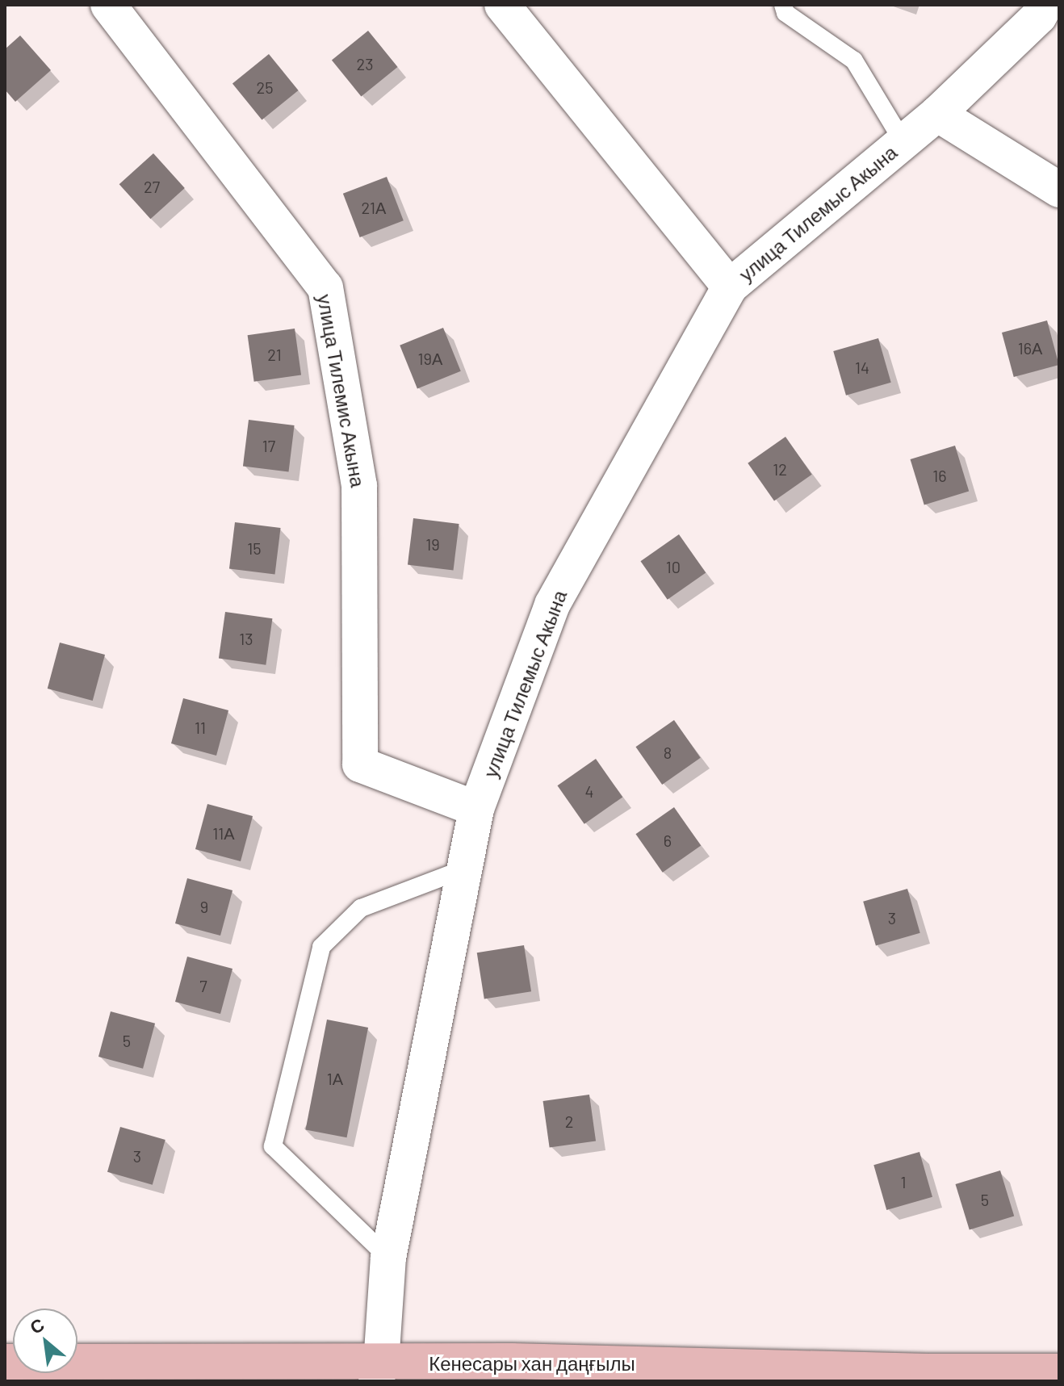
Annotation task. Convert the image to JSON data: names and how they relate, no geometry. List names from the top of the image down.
{
  "streets": {
    "main road": ["Кенесары хан даңғылы"],
    "street": ["улица Тилемыс Акына", "улица Тилемис Акына"]
  },
  "crossings": [
    ["улица Тилемыс Акына", "улица Тилемис Акына"],
    ["улица Тилемыс Акына", "Кенесары хан даңғылы"]
  ],
  "house_numbers": [
    "23",
    "25",
    "27",
    "21А",
    "16А",
    "21",
    "19А",
    "14",
    "17",
    "12",
    "16",
    "19",
    "15",
    "10",
    "13",
    "11",
    "8",
    "4",
    "11А",
    "6",
    "9",
    "3",
    "7",
    "5",
    "1А",
    "2",
    "3",
    "1",
    "5"
  ],
  "north": "top left"
}
